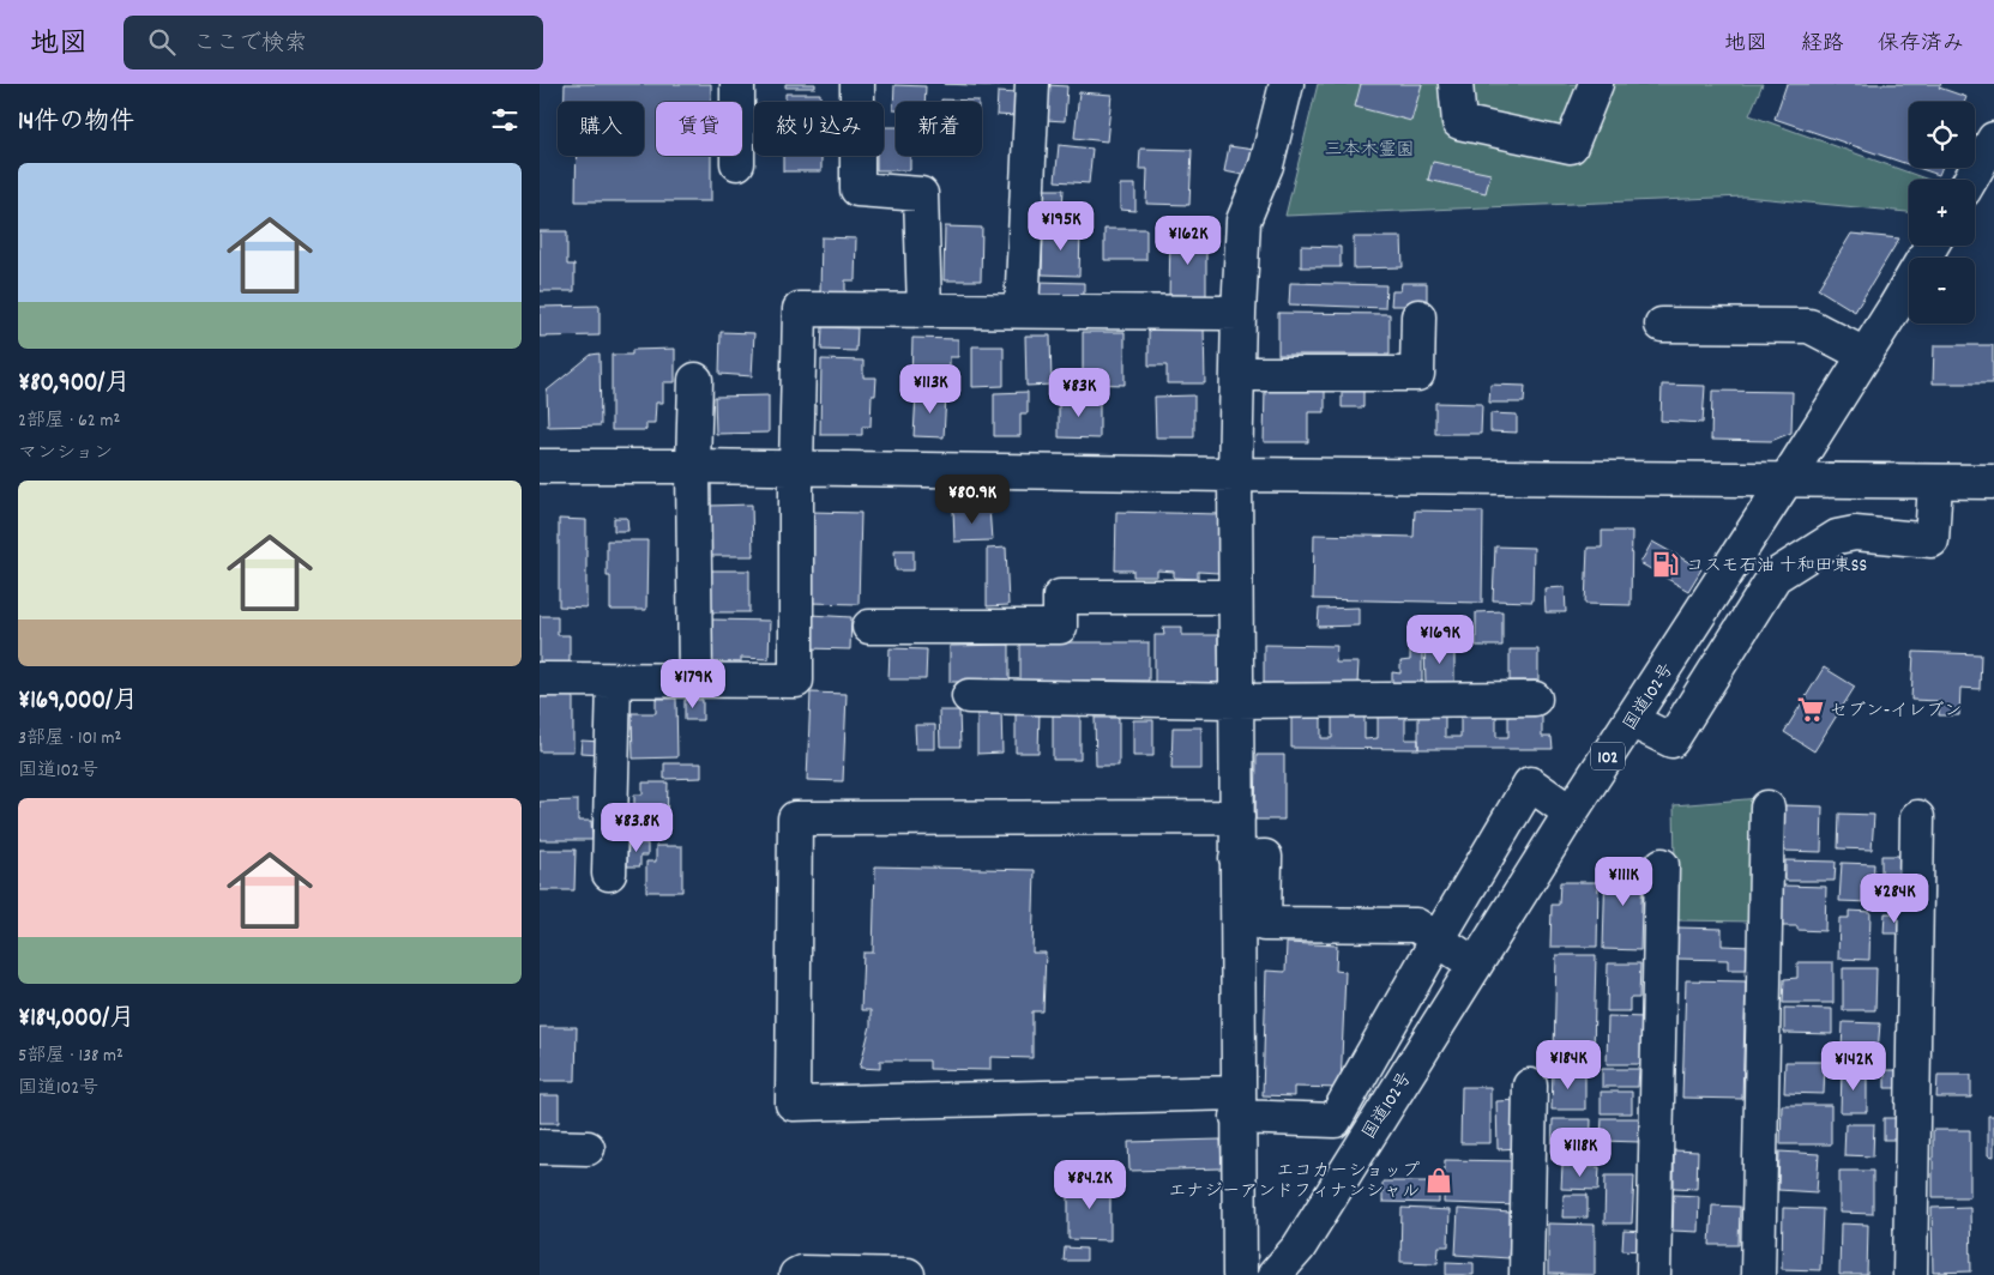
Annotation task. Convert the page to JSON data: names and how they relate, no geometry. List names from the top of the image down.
{
  "streets": {
    "main road": ["国道102号", "102"]
  },
  "parks": ["三本木霊園"],
  "places": {
    "fuel station": ["コスモ石油 十和田東SS"],
    "supermarket": ["セブン-イレブン"],
    "shop": ["エコカーショップ エナジーアンドフィナンシャル"]
  },
  "page": {
    "header": "地図",
    "search": "ここで検索",
    "nav": ["地図", "経路", "保存済み"],
    "heading": "14件の物件",
    "map_buttons": ["+", "−"],
    "chip": [
      "購入",
      "賃貸",
      "絞り込み",
      "新着"
    ],
    "list": [
      {
        "name": "¥80,900/月",
        "note": "2部屋 · 62 m² · マンション"
      },
      {
        "name": "¥169,000/月",
        "note": "3部屋 · 101 m² · 国道102号"
      },
      {
        "name": "¥184,000/月",
        "note": "5部屋 · 138 m² · 国道102号"
      }
    ],
    "price": [
      "¥195K",
      "¥162K",
      "¥113K",
      "¥83K",
      "¥80.9K",
      "¥169K",
      "¥179K",
      "¥83.8K",
      "¥111K",
      "¥284K",
      "¥184K",
      "¥142K",
      "¥118K",
      "¥84.2K"
    ]
  }
}
